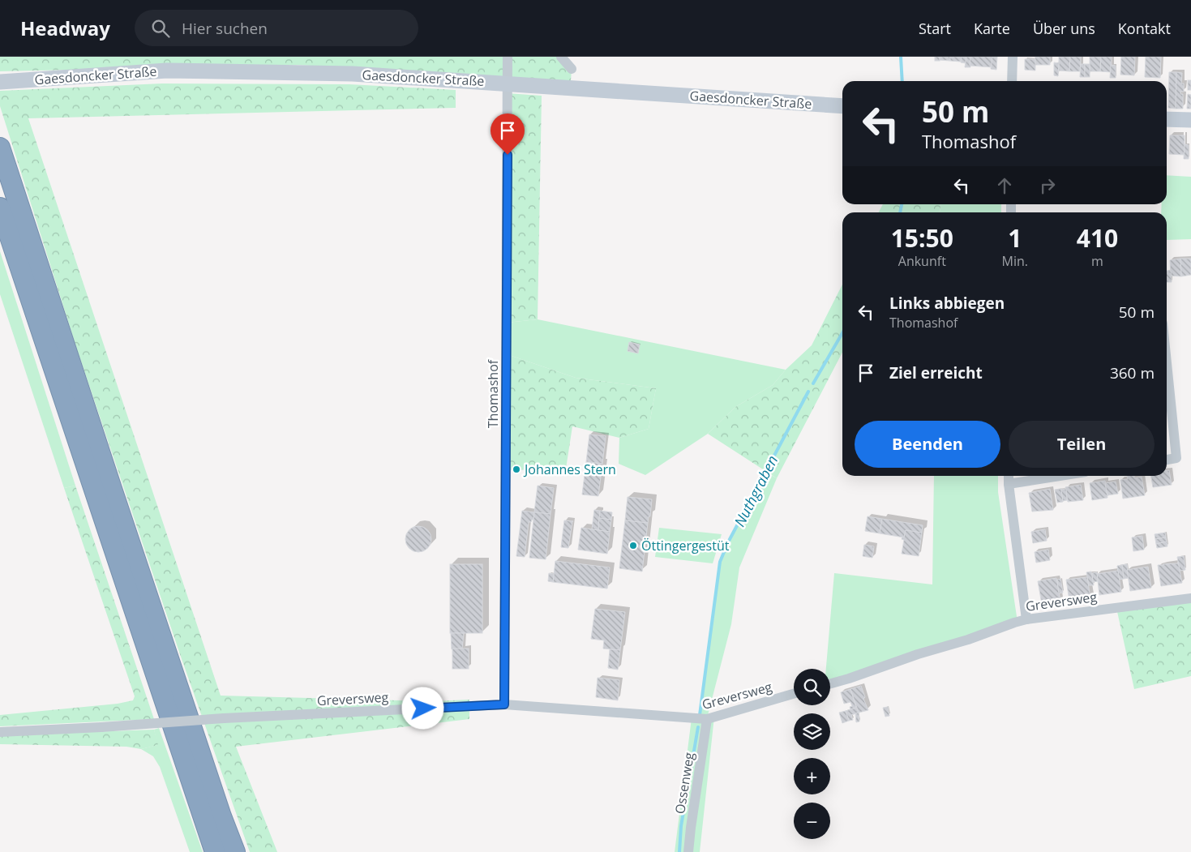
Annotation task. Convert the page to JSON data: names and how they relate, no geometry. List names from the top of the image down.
{
  "streets": {
    "main road": ["Gaesdoncker Straße"],
    "street": ["Thomashof", "Greversweg", "Ossenweg"]
  },
  "crossings": [
    ["Gaesdoncker Straße", "Thomashof"],
    ["Thomashof", "Greversweg"],
    ["Greversweg", "Ossenweg"]
  ],
  "water": ["Nuthgraben"],
  "places": ["Johannes Stern", "Öttingergestüt"],
  "page": {
    "header": "Headway",
    "search": "Hier suchen",
    "nav": [
      "Start",
      "Karte",
      "Über uns",
      "Kontakt"
    ],
    "turn": ["50 m", "Thomashof"],
    "eta": [
      "15:50",
      "Ankunft",
      "1",
      "Min.",
      "410",
      "m"
    ],
    "list": [
      {
        "name": "Links abbiegen",
        "note": "Thomashof",
        "value": "50 m"
      },
      {
        "name": "Ziel erreicht",
        "value": "360 m"
      }
    ],
    "buttons": ["Beenden", "Teilen"],
    "map_buttons": ["+", "−"]
  }
}
